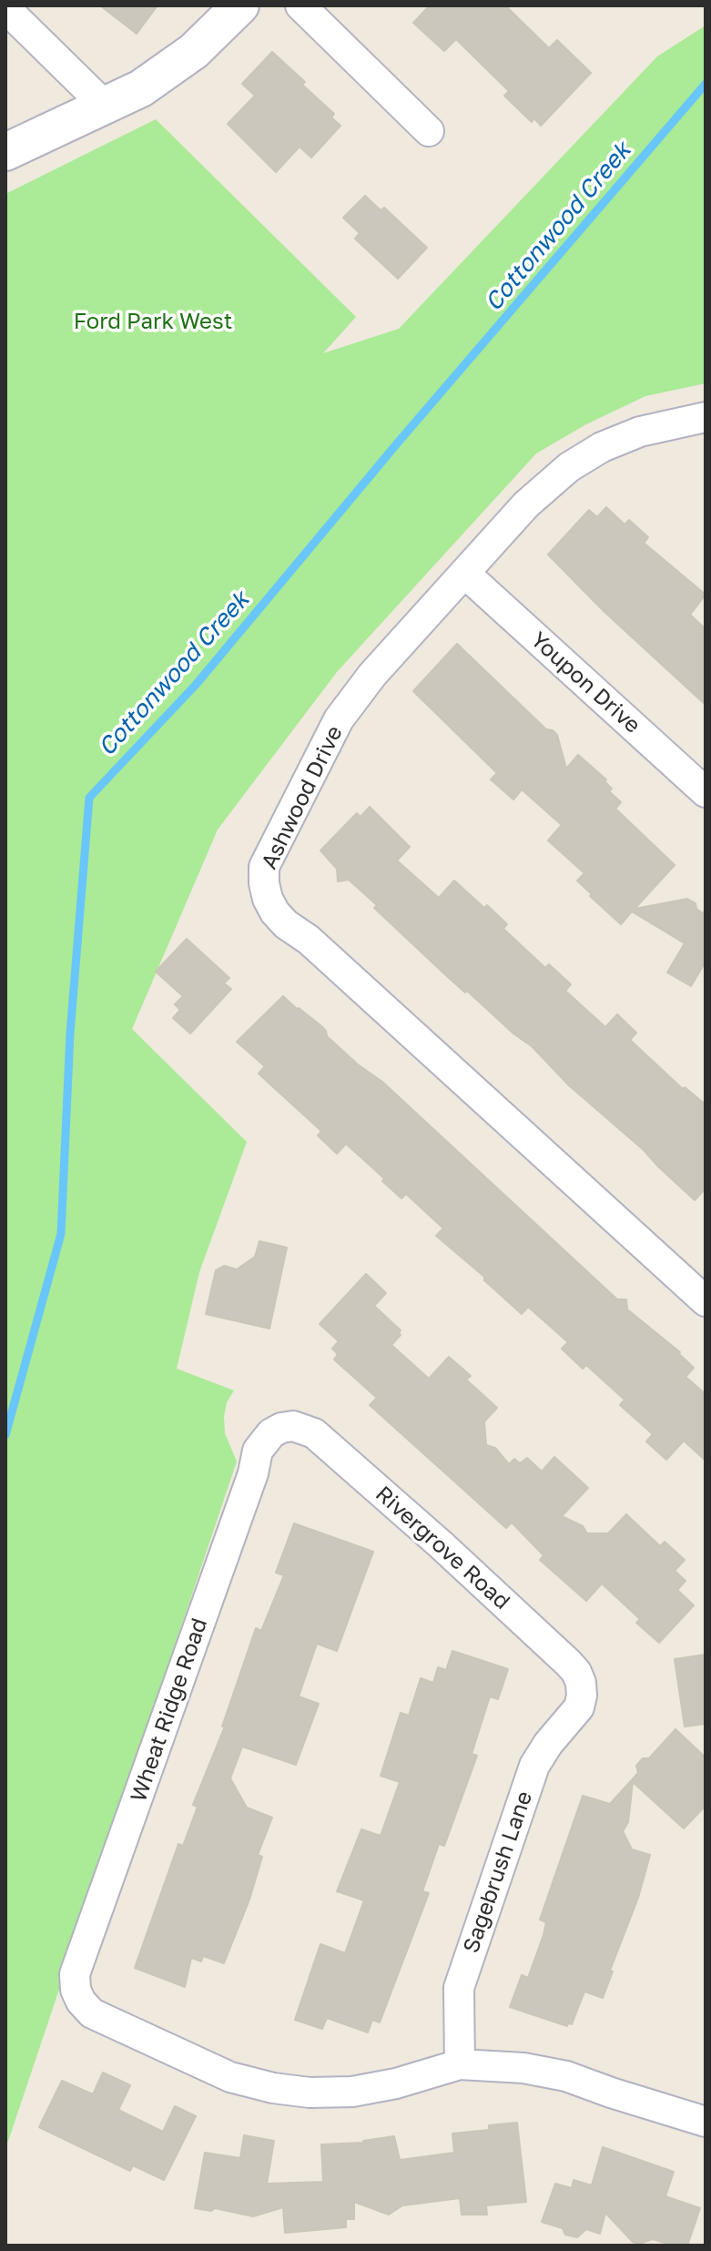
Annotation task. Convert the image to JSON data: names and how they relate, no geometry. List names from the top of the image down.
{
  "streets": {
    "street": [
      "Youpon Drive",
      "Ashwood Drive",
      "Rivergrove Road",
      "Wheat Ridge Road",
      "Sagebrush Lane"
    ]
  },
  "crossings": [
    ["Youpon Drive", "Ashwood Drive"],
    ["Rivergrove Road", "Wheat Ridge Road"],
    ["Rivergrove Road", "Sagebrush Lane"],
    ["Wheat Ridge Road", "Sagebrush Lane"]
  ],
  "water": ["Cottonwood Creek"],
  "parks": ["Ford Park West"]
}
